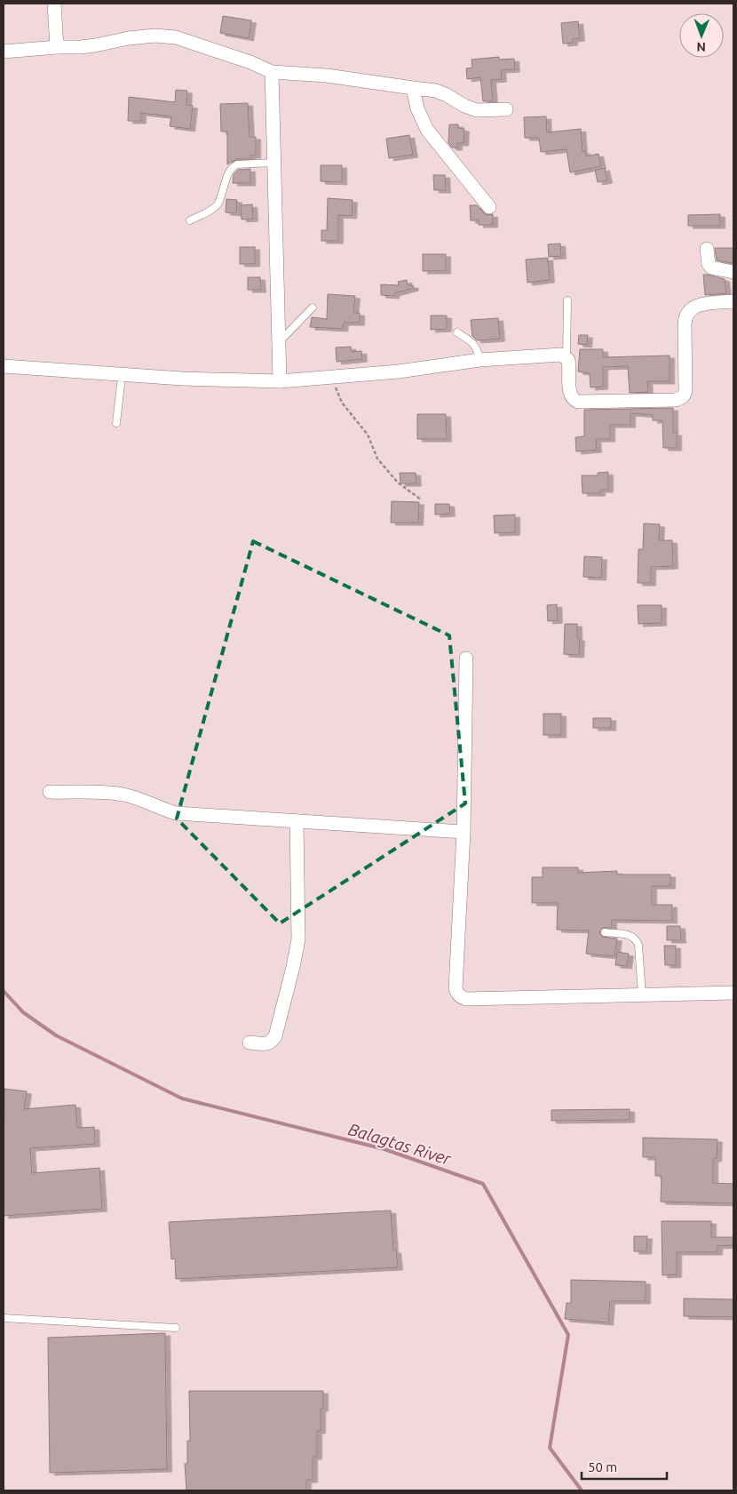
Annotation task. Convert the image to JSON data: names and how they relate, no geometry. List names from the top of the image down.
{
  "water": ["Balagtas River"],
  "scale_bar": "50 m",
  "north": "bottom"
}
